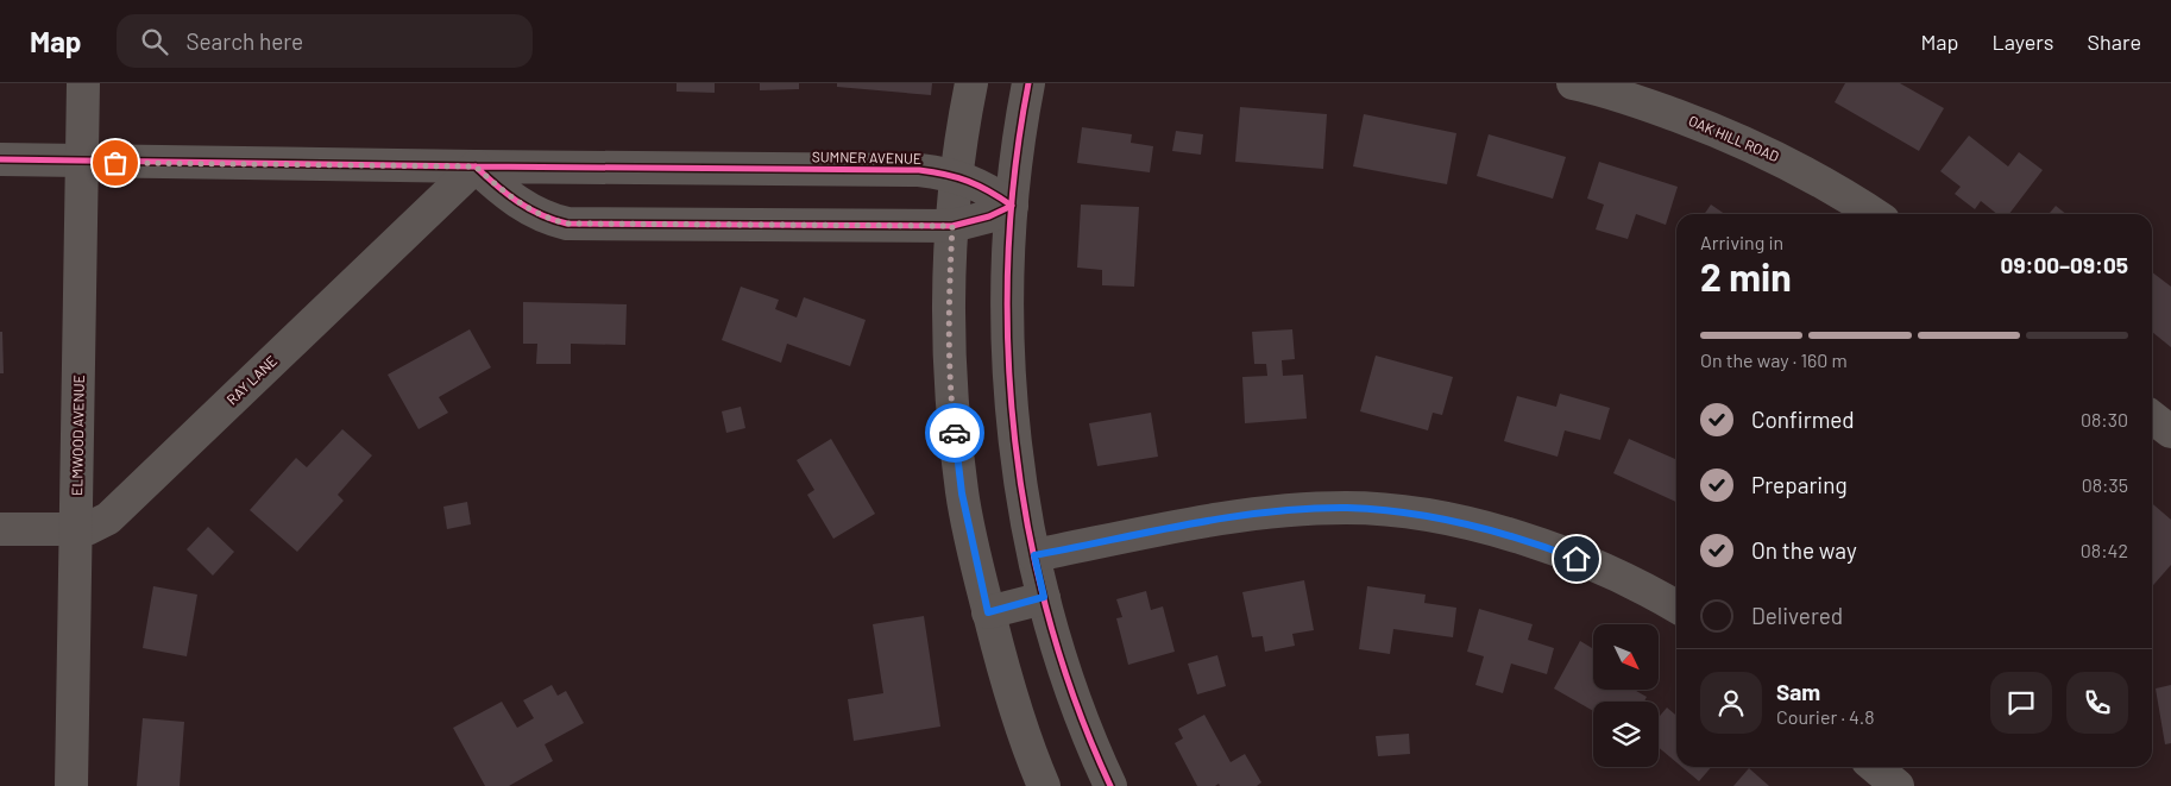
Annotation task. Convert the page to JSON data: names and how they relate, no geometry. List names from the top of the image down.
{
  "streets": {
    "street": [
      "OAK HILL ROAD",
      "SUMNER AVENUE",
      "RAY LANE",
      "ELMWOOD AVENUE"
    ]
  },
  "crossings": [
    ["SUMNER AVENUE", "RAY LANE"],
    ["SUMNER AVENUE", "ELMWOOD AVENUE"],
    ["RAY LANE", "ELMWOOD AVENUE"]
  ],
  "north": "bottom right",
  "page": {
    "header": "Map",
    "search": "Search here",
    "nav": ["Map", "Layers", "Share"],
    "heading": ["2 min", "Arriving in", "09:00–09:05"],
    "panel": ["Sam", "Courier · 4.8"],
    "bar": "On the way · 160 m",
    "list": [
      ["Confirmed", "08:30"],
      ["Preparing", "08:35"],
      ["On the way", "08:42"],
      "Delivered"
    ]
  }
}
